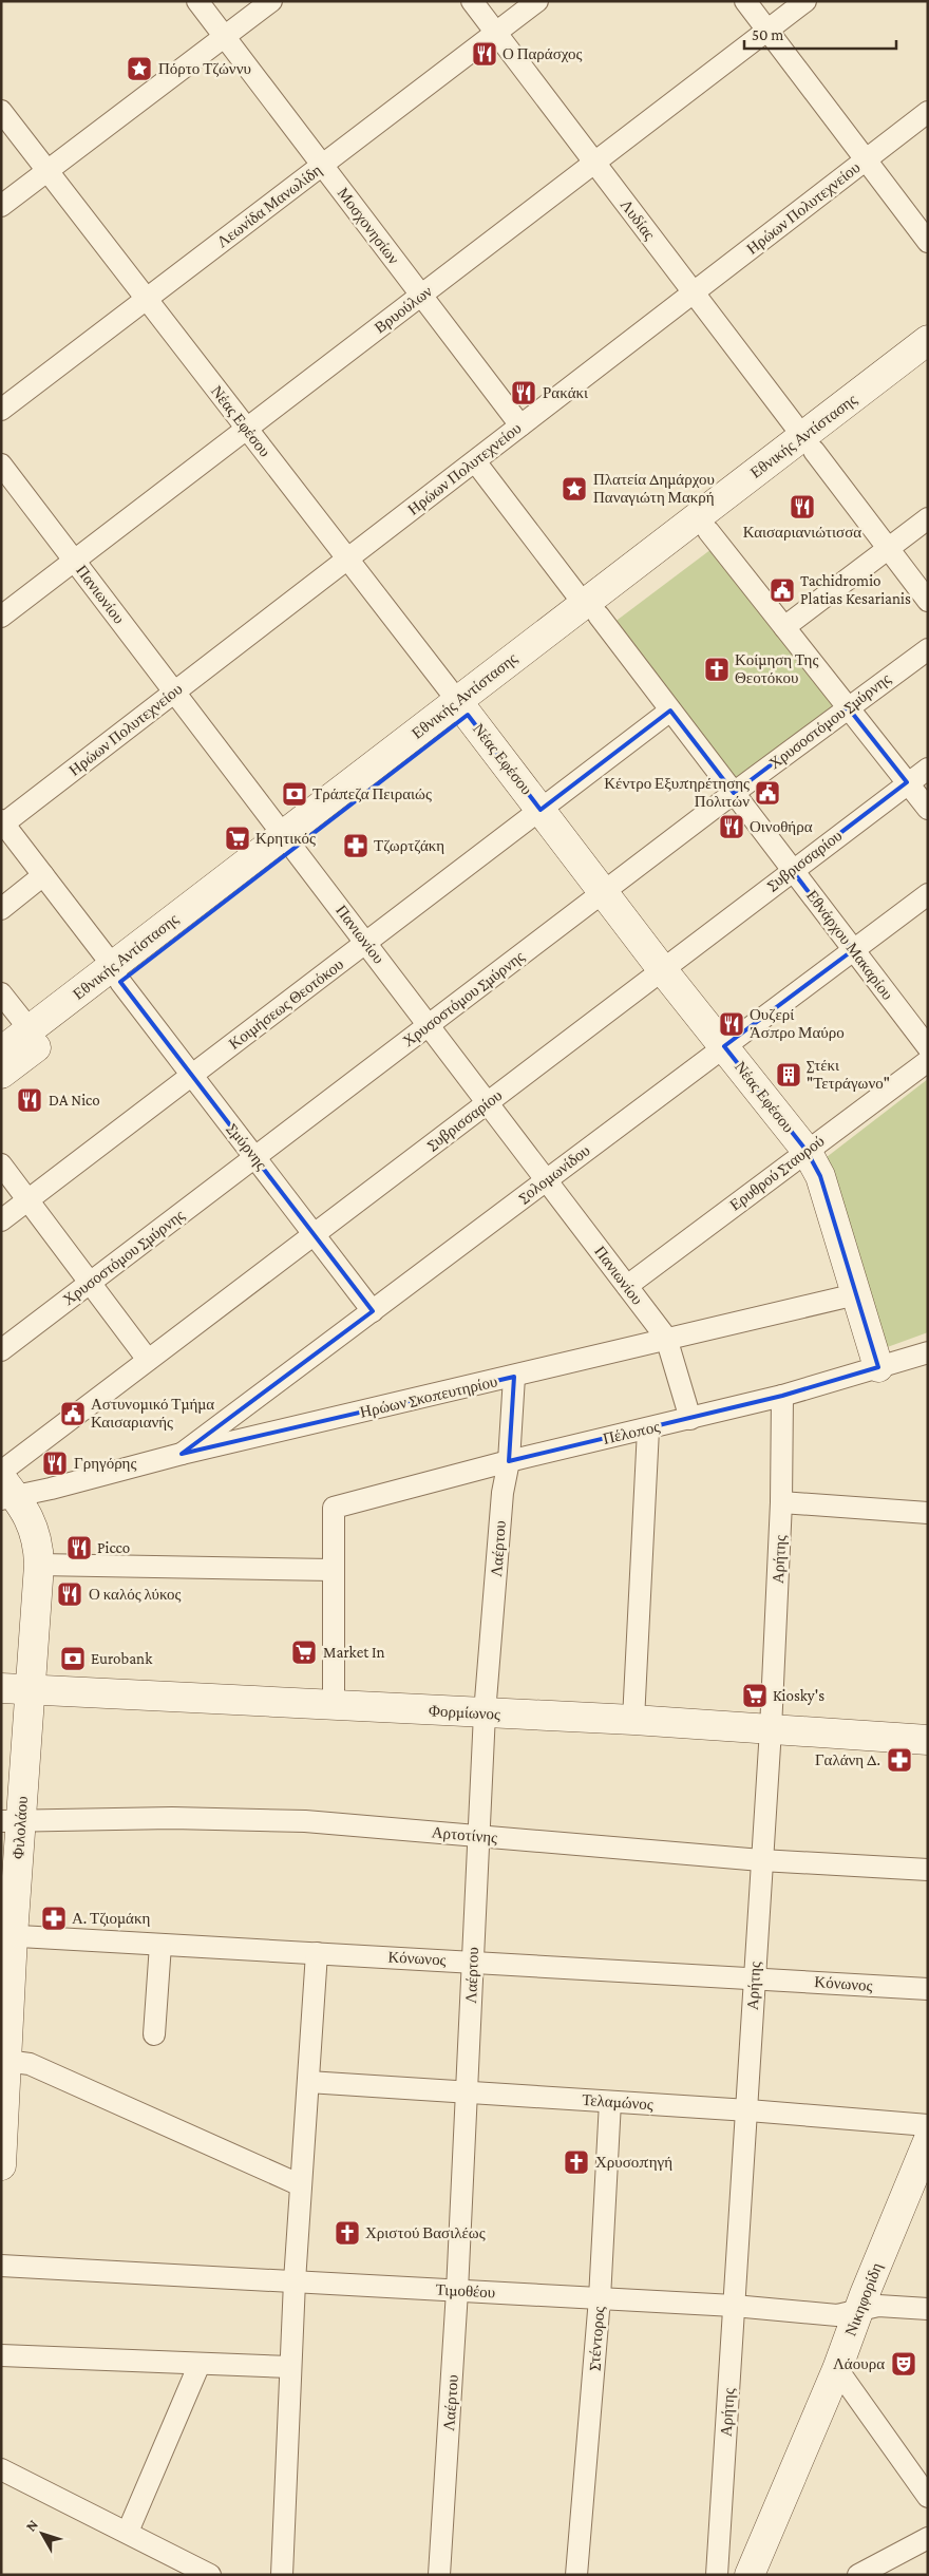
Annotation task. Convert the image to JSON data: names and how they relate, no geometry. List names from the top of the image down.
{
  "streets": {
    "main road": [
      "Νέας Εφέσου",
      "Εθνικής Αντίστασης",
      "Φορμίωνος",
      "Φιλολάου",
      "Νικηφορίδη"
    ],
    "street": [
      "Λεωνίδα Μανωλίδη",
      "Ηρώων Πολυτεχνείου",
      "Λυδίας",
      "Μοσχονησίων",
      "Βρυούλων",
      "Πανιωνίου",
      "Χρυσοστόμου Σμύρνης",
      "Συβρισσαρίου",
      "Εθνάρχου Μακαρίου",
      "Κοιμήσεως Θεοτόκου",
      "Σμύρνης",
      "Ερυθρού Σταυρού",
      "Σολομωνίδου",
      "Ηρώων Σκοπευτηρίου",
      "Πέλοπος",
      "Λαέρτου",
      "Αρήτης",
      "Αρτοτίνης",
      "Κόνωνος",
      "Τελαμώνος",
      "Τιμοθέου",
      "Στέντορος"
    ]
  },
  "crossings": [
    ["Λεωνίδα Μανωλίδη", "Λυδίας"],
    ["Λεωνίδα Μανωλίδη", "Μοσχονησίων"],
    ["Λεωνίδα Μανωλίδη", "Νέας Εφέσου"],
    ["Ηρώων Πολυτεχνείου", "Λυδίας"],
    ["Ηρώων Πολυτεχνείου", "Μοσχονησίων"],
    ["Ηρώων Πολυτεχνείου", "Νέας Εφέσου"],
    ["Ηρώων Πολυτεχνείου", "Πανιωνίου"],
    ["Ηρώων Πολυτεχνείου", "Σμύρνης"],
    ["Λυδίας", "Βρυούλων"],
    ["Λυδίας", "Εθνικής Αντίστασης"],
    ["Μοσχονησίων", "Βρυούλων"],
    ["Βρυούλων", "Νέας Εφέσου"],
    ["Βρυούλων", "Πανιωνίου"],
    ["Νέας Εφέσου", "Εθνικής Αντίστασης"],
    ["Νέας Εφέσου", "Χρυσοστόμου Σμύρνης"],
    ["Νέας Εφέσου", "Συβρισσαρίου"],
    ["Νέας Εφέσου", "Κοιμήσεως Θεοτόκου"],
    ["Νέας Εφέσου", "Ερυθρού Σταυρού"],
    ["Νέας Εφέσου", "Σολομωνίδου"],
    ["Νέας Εφέσου", "Ηρώων Σκοπευτηρίου"],
    ["Νέας Εφέσου", "Πέλοπος"],
    ["Εθνικής Αντίστασης", "Πανιωνίου"],
    ["Εθνικής Αντίστασης", "Εθνάρχου Μακαρίου"],
    ["Εθνικής Αντίστασης", "Σμύρνης"],
    ["Πανιωνίου", "Χρυσοστόμου Σμύρνης"],
    ["Πανιωνίου", "Συβρισσαρίου"],
    ["Πανιωνίου", "Κοιμήσεως Θεοτόκου"],
    ["Πανιωνίου", "Ερυθρού Σταυρού"],
    ["Πανιωνίου", "Σολομωνίδου"],
    ["Πανιωνίου", "Ηρώων Σκοπευτηρίου"],
    ["Πανιωνίου", "Πέλοπος"],
    ["Χρυσοστόμου Σμύρνης", "Εθνάρχου Μακαρίου"],
    ["Χρυσοστόμου Σμύρνης", "Σμύρνης"],
    ["Συβρισσαρίου", "Εθνάρχου Μακαρίου"],
    ["Συβρισσαρίου", "Σμύρνης"],
    ["Συβρισσαρίου", "Ηρώων Σκοπευτηρίου"],
    ["Συβρισσαρίου", "Φιλολάου"],
    ["Εθνάρχου Μακαρίου", "Κοιμήσεως Θεοτόκου"],
    ["Εθνάρχου Μακαρίου", "Σολομωνίδου"],
    ["Κοιμήσεως Θεοτόκου", "Σμύρνης"],
    ["Σμύρνης", "Σολομωνίδου"],
    ["Σολομωνίδου", "Ηρώων Σκοπευτηρίου"],
    ["Ηρώων Σκοπευτηρίου", "Λαέρτου"],
    ["Ηρώων Σκοπευτηρίου", "Φιλολάου"],
    ["Πέλοπος", "Λαέρτου"],
    ["Πέλοπος", "Αρήτης"],
    ["Λαέρτου", "Φορμίωνος"],
    ["Λαέρτου", "Αρτοτίνης"],
    ["Λαέρτου", "Κόνωνος"],
    ["Λαέρτου", "Τελαμώνος"],
    ["Λαέρτου", "Τιμοθέου"],
    ["Αρήτης", "Φορμίωνος"],
    ["Αρήτης", "Αρτοτίνης"],
    ["Αρήτης", "Κόνωνος"],
    ["Αρήτης", "Τελαμώνος"],
    ["Αρήτης", "Τιμοθέου"],
    ["Φορμίωνος", "Φιλολάου"],
    ["Φιλολάου", "Αρτοτίνης"],
    ["Φιλολάου", "Κόνωνος"],
    ["Τελαμώνος", "Στέντορος"],
    ["Τιμοθέου", "Νικηφορίδη"],
    ["Τιμοθέου", "Στέντορος"]
  ],
  "places": {
    "restaurant": [
      "Ο Παράσχος",
      "Ρακάκι",
      "Καισαριανιώτισσα",
      "Οινοθήρα",
      "Ουζερί Άσπρο Μαύρο",
      "DA Nico",
      "Γρηγόρης",
      "Picco",
      "Ο καλός λύκος"
    ],
    "place": ["Πόρτο Τζώννυ", "Πλατεία Δημάρχου Παναγιώτη Μακρή"],
    "public building": ["Tachidromio Platias Kesarianis", "Κέντρο Εξυπηρέτησης Πολιτών", "Αστυνομικό Τμήμα Καισαριανής"],
    "church": ["Κοίμηση Της Θεοτόκου", "Χρυσοπηγή", "Χριστού Βασιλέως"],
    "bank": ["Τράπεζα Πειραιώς", "Eurobank"],
    "supermarket": ["Κρητικός", "Market In", "Kiosky's"],
    "pharmacy": ["Τζωρτζάκη", "Γαλάνη Δ.", "Α. Τζιομάκη"],
    "building": ["Στέκι \"Τετράγωνο\""],
    "theatre": ["Λάουρα"]
  },
  "scale_bar": "50 m",
  "north": "top left"
}
